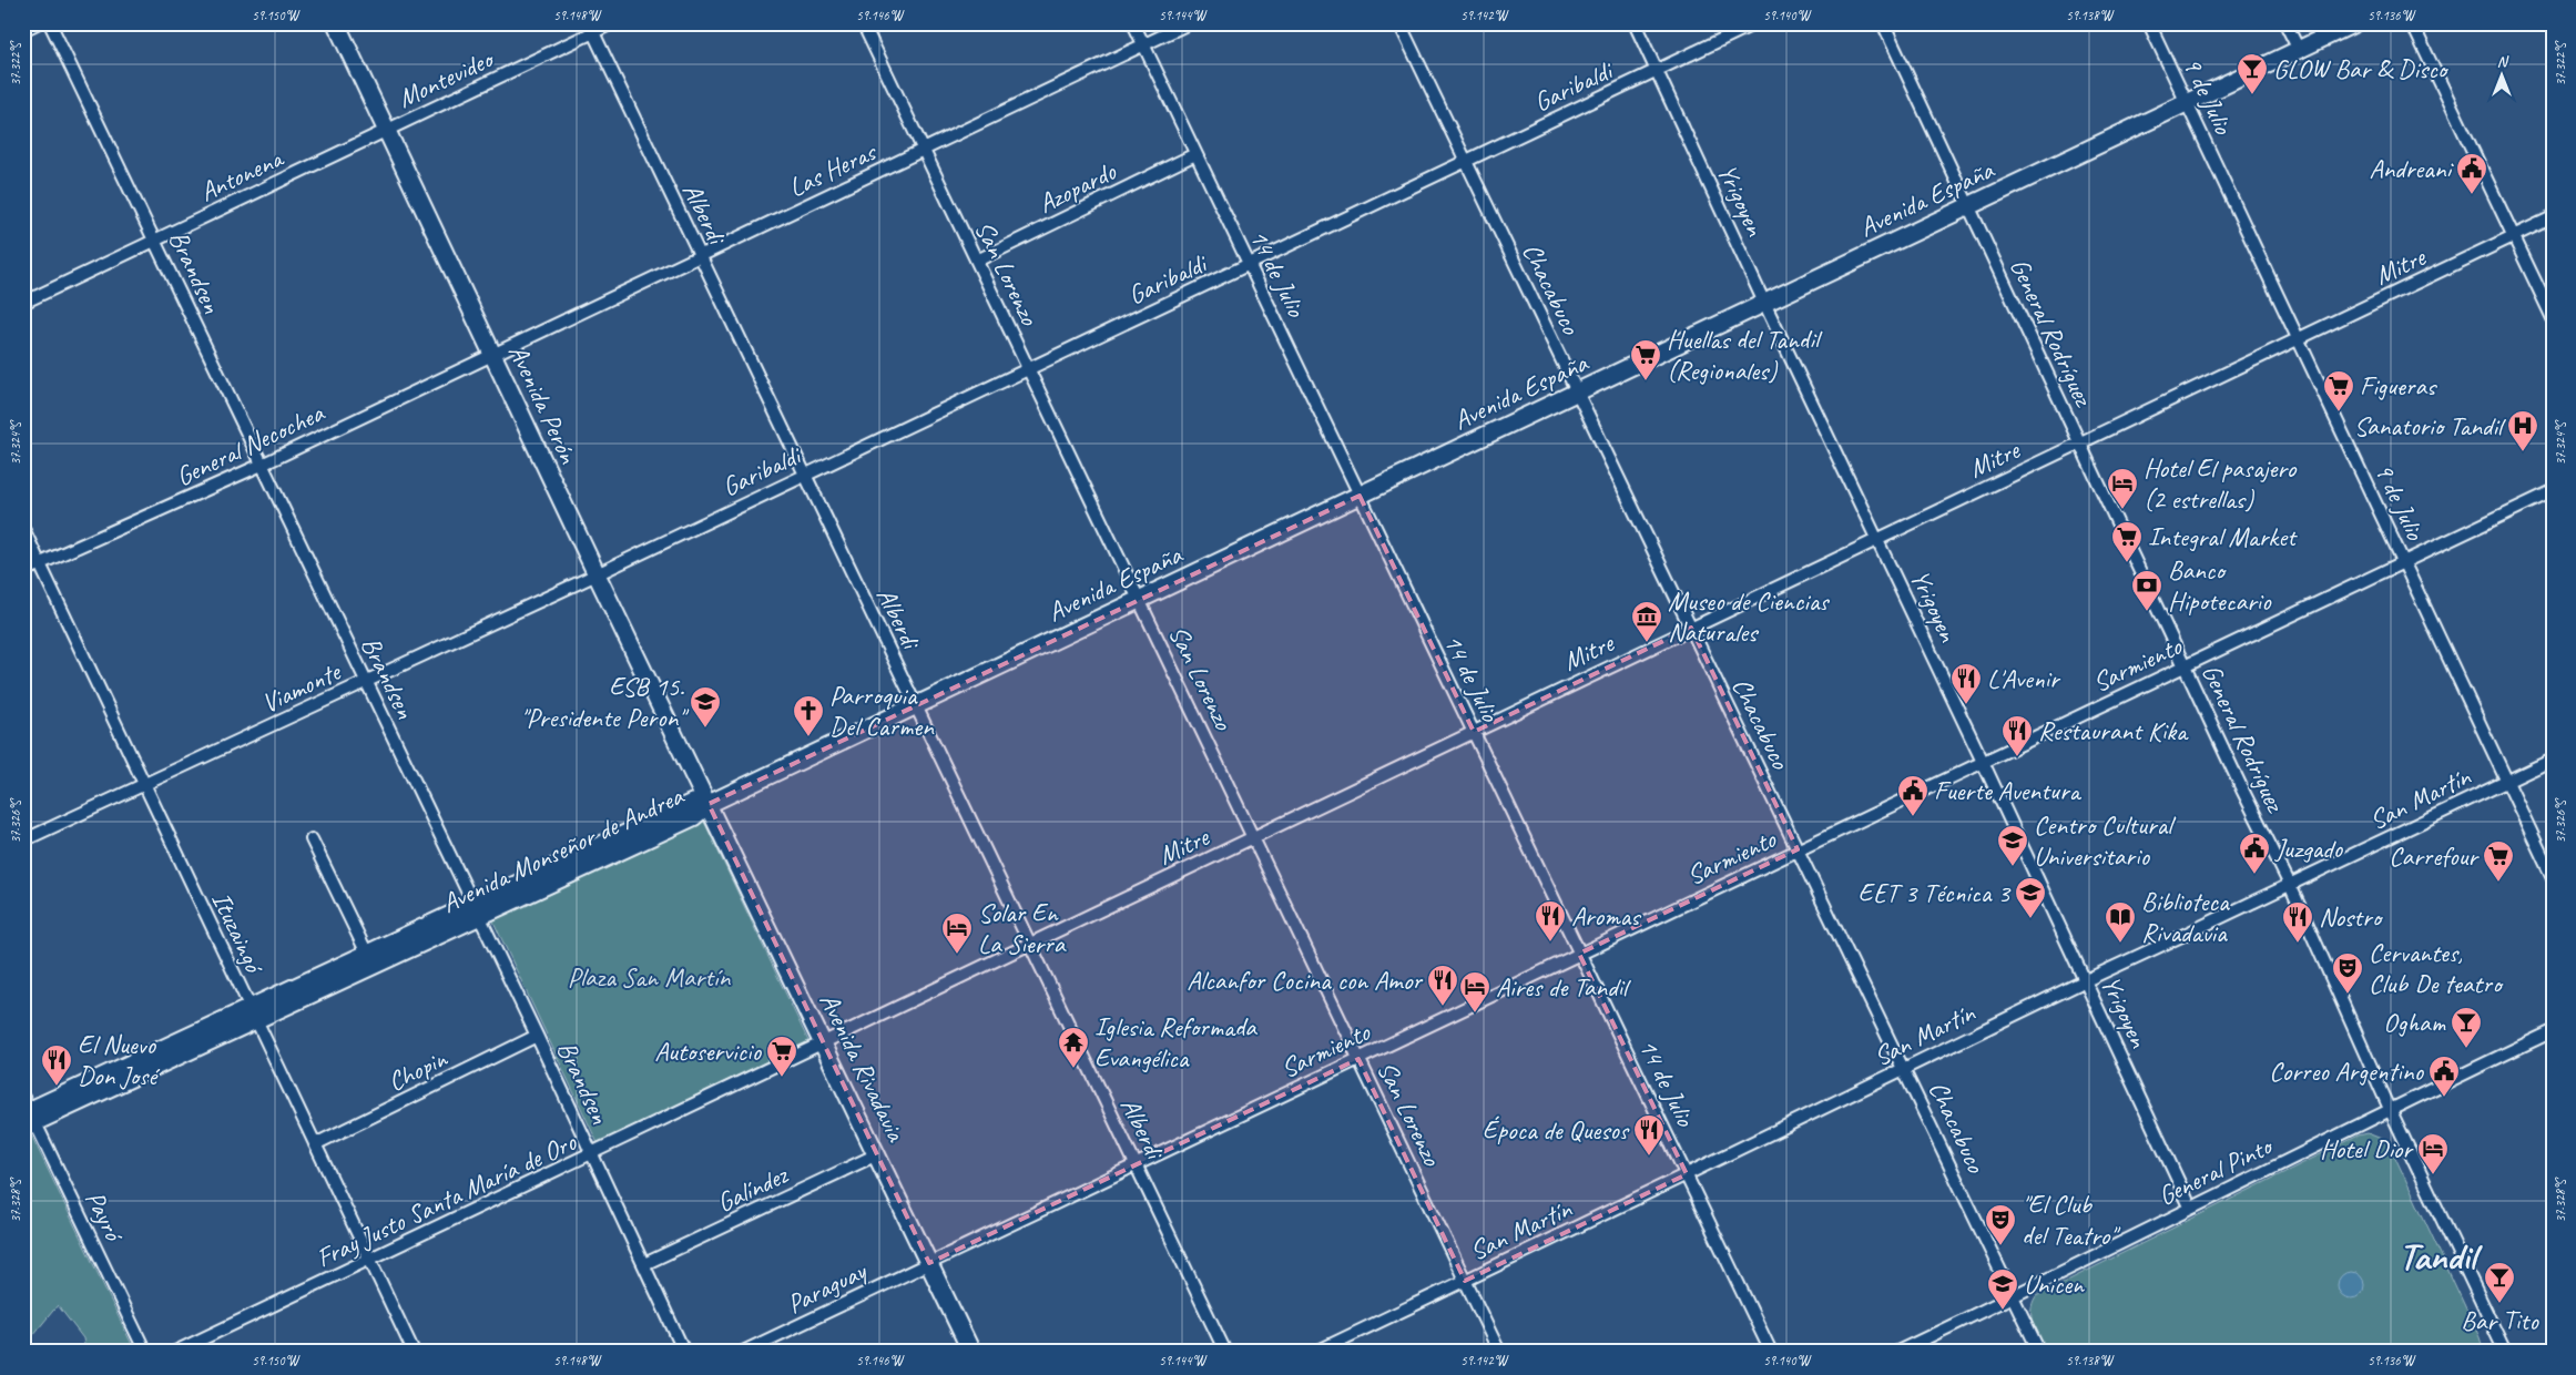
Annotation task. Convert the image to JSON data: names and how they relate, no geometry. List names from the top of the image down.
{
  "streets": {
    "main road": [
      "Avenida España",
      "Avenida Perón",
      "Avenida Monseñor de Andrea",
      "Avenida Rivadavia"
    ],
    "street": [
      "Montevideo",
      "Garibaldi",
      "9 de Julio",
      "Las Heras",
      "Antonena",
      "Azopardo",
      "Yrigoyen",
      "Alberdi",
      "Mitre",
      "Brandsen",
      "San Lorenzo",
      "14 de Julio",
      "Chacabuco",
      "General Rodríguez",
      "General Necochea",
      "Sarmiento",
      "Viamonte",
      "San Martín",
      "Ituzaingó",
      "Chopin",
      "General Pinto",
      "Galíndez",
      "Fray Justo Santa María de Oro",
      "Payró",
      "Paraguay"
    ]
  },
  "crossings": [
    ["Montevideo", "Antonena"],
    ["Montevideo", "Alberdi"],
    ["Montevideo", "Avenida Perón"],
    ["Garibaldi", "Yrigoyen"],
    ["Garibaldi", "Alberdi"],
    ["Garibaldi", "San Lorenzo"],
    ["Garibaldi", "14 de Julio"],
    ["Garibaldi", "Chacabuco"],
    ["Garibaldi", "Avenida Perón"],
    ["Garibaldi", "Viamonte"],
    ["9 de Julio", "Avenida España"],
    ["9 de Julio", "Mitre"],
    ["9 de Julio", "Sarmiento"],
    ["9 de Julio", "San Martín"],
    ["Las Heras", "Alberdi"],
    ["Las Heras", "San Lorenzo"],
    ["Las Heras", "14 de Julio"],
    ["Las Heras", "Avenida Perón"],
    ["Las Heras", "General Necochea"],
    ["Antonena", "Brandsen"],
    ["Antonena", "Avenida Perón"],
    ["Azopardo", "San Lorenzo"],
    ["Azopardo", "14 de Julio"],
    ["Avenida España", "Yrigoyen"],
    ["Avenida España", "Alberdi"],
    ["Avenida España", "San Lorenzo"],
    ["Avenida España", "14 de Julio"],
    ["Avenida España", "Chacabuco"],
    ["Avenida España", "General Rodríguez"],
    ["Avenida España", "Avenida Perón"],
    ["Avenida España", "Avenida Monseñor de Andrea"],
    ["Avenida España", "Avenida Rivadavia"],
    ["Yrigoyen", "Mitre"],
    ["Yrigoyen", "Sarmiento"],
    ["Yrigoyen", "San Martín"],
    ["Yrigoyen", "General Pinto"],
    ["Alberdi", "Mitre"],
    ["Alberdi", "Sarmiento"],
    ["Mitre", "San Lorenzo"],
    ["Mitre", "14 de Julio"],
    ["Mitre", "Chacabuco"],
    ["Mitre", "General Rodríguez"],
    ["Mitre", "Avenida Rivadavia"],
    ["Mitre", "Fray Justo Santa María de Oro"],
    ["Brandsen", "General Necochea"],
    ["Brandsen", "Viamonte"],
    ["Brandsen", "Avenida Monseñor de Andrea"],
    ["Brandsen", "Chopin"],
    ["Brandsen", "Galíndez"],
    ["Brandsen", "Fray Justo Santa María de Oro"],
    ["San Lorenzo", "Sarmiento"],
    ["San Lorenzo", "San Martín"],
    ["14 de Julio", "Sarmiento"],
    ["14 de Julio", "San Martín"],
    ["Chacabuco", "Sarmiento"],
    ["Chacabuco", "San Martín"],
    ["Chacabuco", "General Pinto"],
    ["General Rodríguez", "Sarmiento"],
    ["General Rodríguez", "San Martín"],
    ["General Rodríguez", "General Pinto"],
    ["Avenida Perón", "General Necochea"],
    ["Avenida Perón", "Viamonte"],
    ["Avenida Perón", "Avenida Monseñor de Andrea"],
    ["Avenida Perón", "Avenida Rivadavia"],
    ["General Necochea", "Ituzaingó"],
    ["Sarmiento", "Avenida Rivadavia"],
    ["Sarmiento", "Paraguay"],
    ["Viamonte", "Ituzaingó"],
    ["Avenida Monseñor de Andrea", "Ituzaingó"],
    ["Avenida Monseñor de Andrea", "Avenida Rivadavia"],
    ["Avenida Monseñor de Andrea", "Payró"],
    ["Ituzaingó", "Chopin"],
    ["Ituzaingó", "Fray Justo Santa María de Oro"],
    ["Avenida Rivadavia", "Galíndez"],
    ["Avenida Rivadavia", "Fray Justo Santa María de Oro"],
    ["Avenida Rivadavia", "Paraguay"]
  ],
  "districts": ["Tandil"],
  "parks": ["Plaza San Martín"],
  "places": {
    "bar": ["GLOW Bar & Disco", "Ogham", "Bar Tito"],
    "public building": [
      "Andreani",
      "Fuerte Aventura",
      "Juzgado",
      "Correo Argentino"
    ],
    "supermarket": [
      "Huellas del Tandil (Regionales)",
      "Figueras",
      "Integral Market",
      "Carrefour",
      "Autoservicio"
    ],
    "hospital": ["Sanatorio Tandil"],
    "hotel": [
      "Hotel El pasajero (2 estrellas)",
      "Solar En La Sierra",
      "Aires de Tandil",
      "Hotel Dior"
    ],
    "bank": ["Banco Hipotecario"],
    "museum": ["Museo de Ciencias Naturales"],
    "restaurant": [
      "L'Avenir",
      "Restaurant Kika",
      "Aromas",
      "Nostro",
      "Alcanfor Cocina con Amor",
      "El Nuevo Don José",
      "Época de Quesos"
    ],
    "school or university": [
      "ESB 15. \"Presidente Peron\"",
      "Centro Cultural Universitario",
      "EET 3 Técnica 3",
      "Unicen"
    ],
    "church": ["Parroquia Del Carmen"],
    "library": ["Biblioteca Rivadavia"],
    "theatre": ["Cervantes, Club De teatro", "\"El Club del Teatro\""],
    "temple": ["Iglesia Reformada Evangélica"]
  },
  "north": "top",
  "coordinates": [
    "59.150°W",
    "59.148°W",
    "59.146°W",
    "59.144°W",
    "59.142°W",
    "59.140°W",
    "59.138°W",
    "59.136°W",
    "37.322°S",
    "37.324°S",
    "37.326°S",
    "37.328°S"
  ]
}
